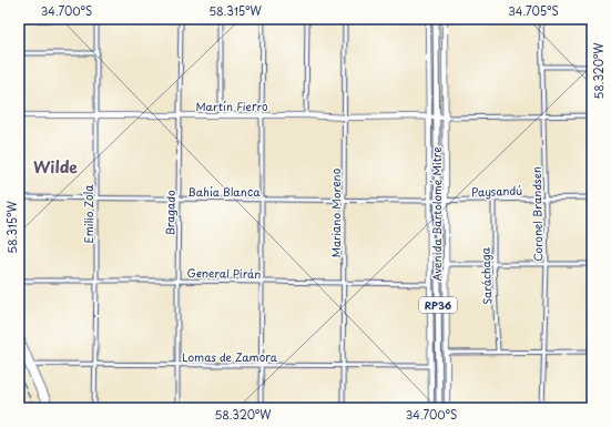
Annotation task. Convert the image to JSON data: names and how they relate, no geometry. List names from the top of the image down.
{
  "streets": {
    "main road": ["Avenida Bartolomé Mitre", "RP36"],
    "street": [
      "Martín Fierro",
      "Bahía Blanca",
      "Paysandú",
      "Bragado",
      "Mariano Moreno",
      "Emilio Zola",
      "Coronel Brandsen",
      "General Pirán",
      "Saráchaga",
      "Lomas de Zamora"
    ]
  },
  "crossings": [
    ["Martín Fierro", "Bragado"],
    ["Martín Fierro", "Mariano Moreno"],
    ["Martín Fierro", "Emilio Zola"],
    ["Martín Fierro", "Avenida Bartolomé Mitre"],
    ["Bahía Blanca", "Paysandú"],
    ["Bahía Blanca", "Bragado"],
    ["Bahía Blanca", "Mariano Moreno"],
    ["Bahía Blanca", "Emilio Zola"],
    ["Bahía Blanca", "Avenida Bartolomé Mitre"],
    ["Paysandú", "Avenida Bartolomé Mitre"],
    ["Paysandú", "Coronel Brandsen"],
    ["Paysandú", "Saráchaga"],
    ["Bragado", "General Pirán"],
    ["Bragado", "Lomas de Zamora"],
    ["Mariano Moreno", "General Pirán"],
    ["Mariano Moreno", "Lomas de Zamora"],
    ["Emilio Zola", "General Pirán"],
    ["Emilio Zola", "Lomas de Zamora"],
    ["Avenida Bartolomé Mitre", "General Pirán"],
    ["Avenida Bartolomé Mitre", "Lomas de Zamora"]
  ],
  "districts": ["Wilde"],
  "coordinates": [
    "34.700°S",
    "58.315°W",
    "34.705°S",
    "58.320°W"
  ]
}
